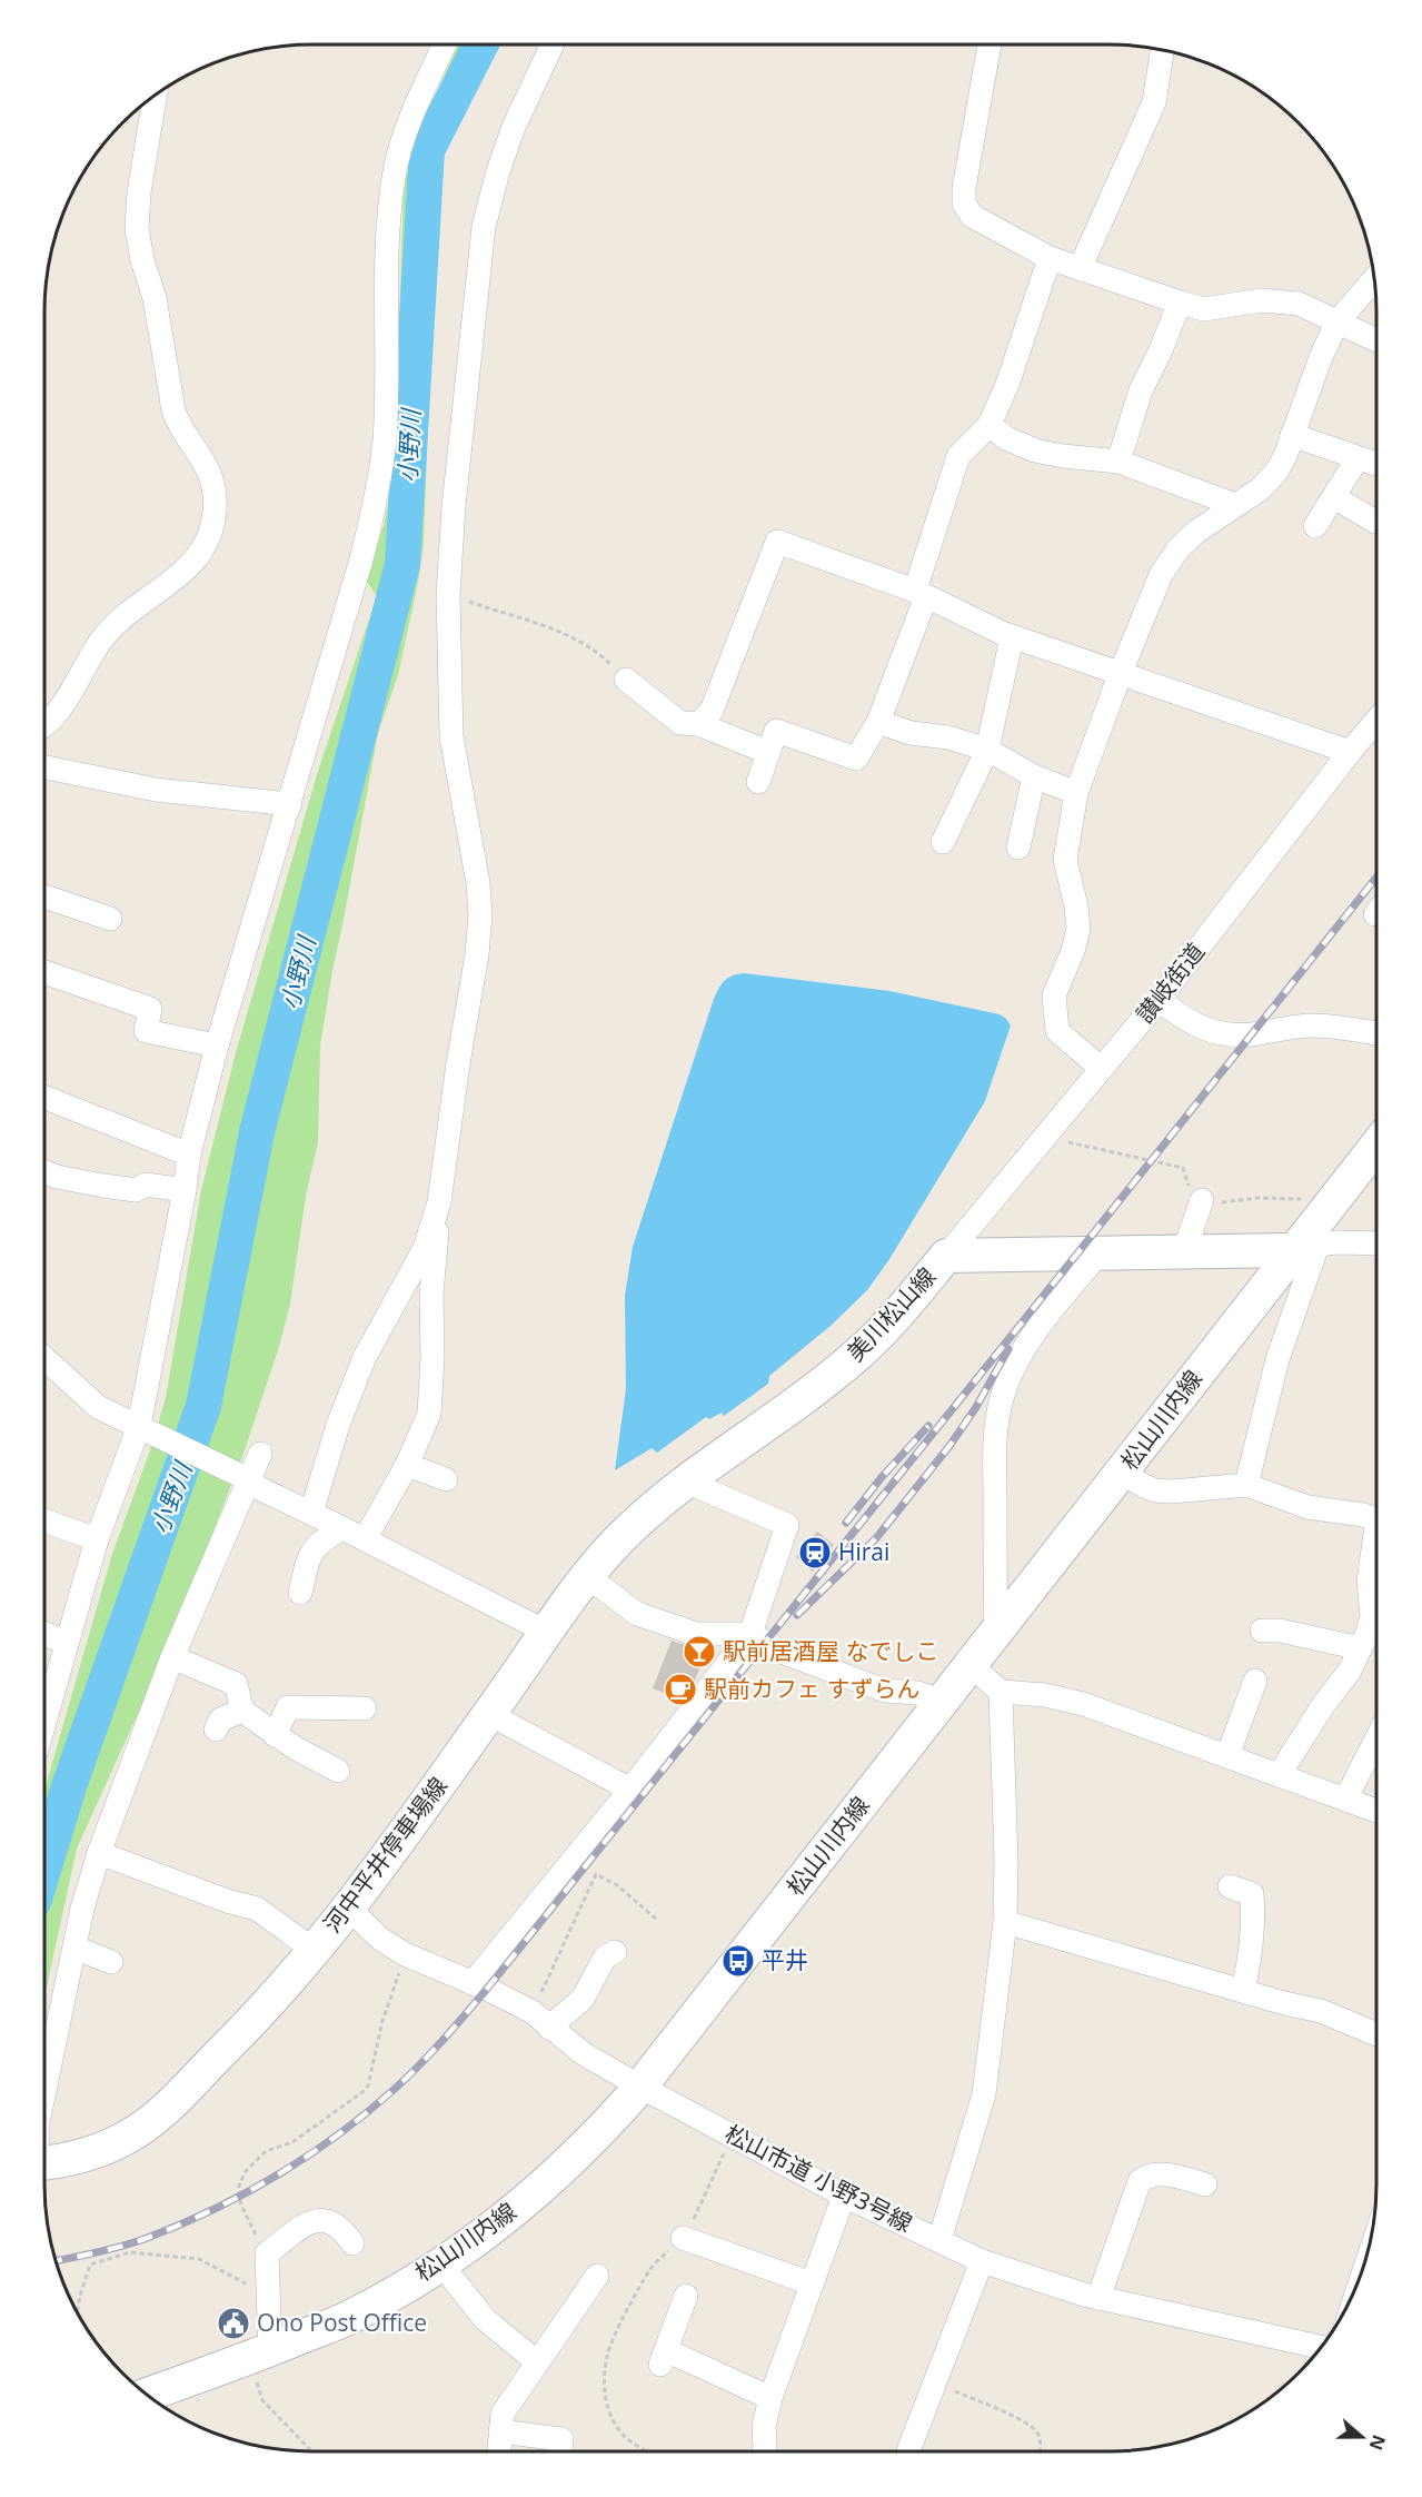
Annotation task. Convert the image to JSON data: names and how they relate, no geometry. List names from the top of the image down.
{
  "streets": {
    "main road": ["美川松山線", "松山川内線", "河中平井停車場線"],
    "street": ["讃岐街道", "松山市道 小野3号線"]
  },
  "crossings": [
    ["讃岐街道", "美川松山線"],
    ["美川松山線", "松山川内線"],
    ["美川松山線", "河中平井停車場線"],
    ["松山川内線", "松山市道 小野3号線"],
    ["河中平井停車場線", "松山市道 小野3号線"]
  ],
  "water": ["小野川"],
  "places": {
    "station": ["Hirai"],
    "bar": ["駅前居酒屋 なでしこ"],
    "cafe": ["駅前カフェ すずらん"],
    "bus stop": ["平井"],
    "public building": ["Ono Post Office"]
  },
  "north": "right"
}
